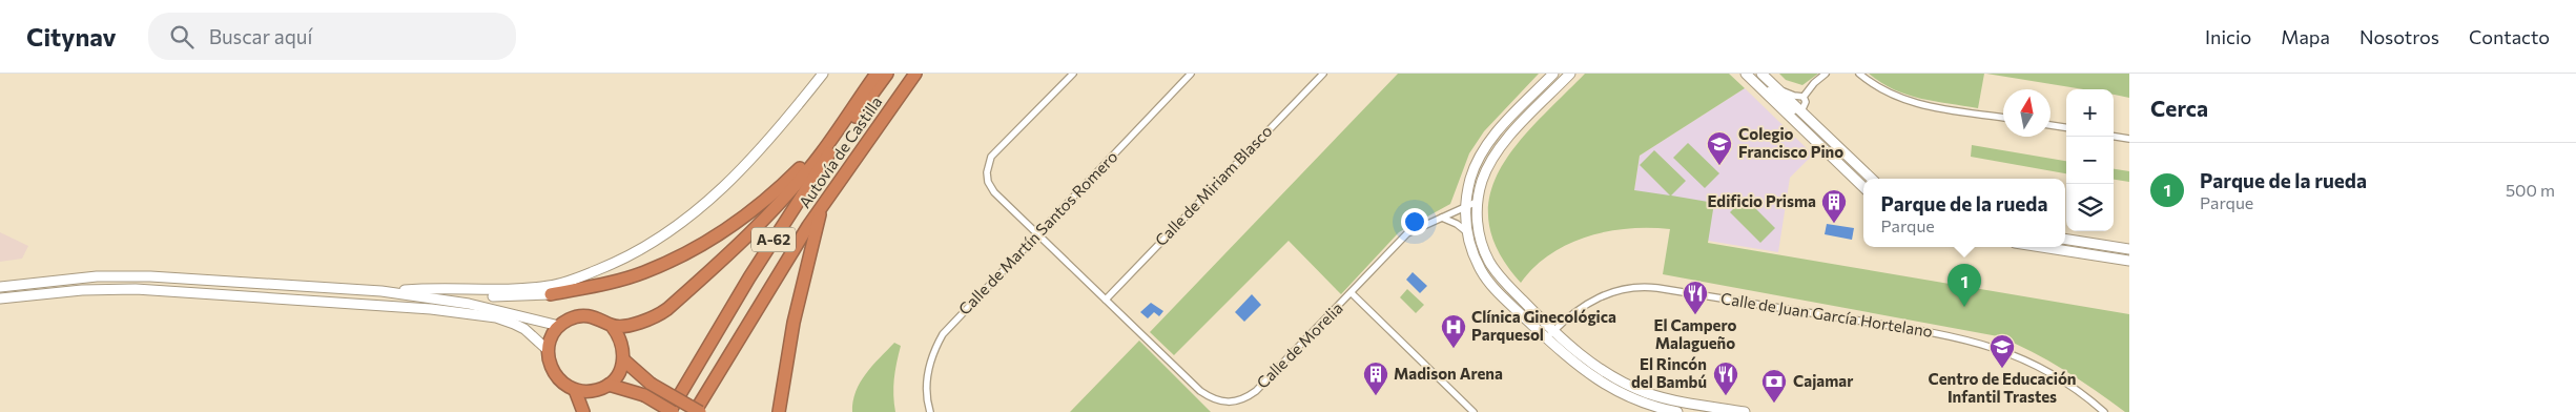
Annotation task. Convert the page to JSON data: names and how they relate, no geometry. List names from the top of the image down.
{
  "streets": {
    "highway": ["Autovía de Castilla", "A-62"],
    "street": [
      "Calle de Miriam Blasco",
      "Calle de Martín Santos Romero",
      "Calle de Juan García Hortelano",
      "Calle de Morelia"
    ]
  },
  "crossings": [
    ["Calle de Miriam Blasco", "Calle de Morelia"],
    ["Calle de Martín Santos Romero", "Calle de Morelia"]
  ],
  "places": {
    "school or university": ["Colegio Francisco Pino", "Centro de Educación Infantil Trastes"],
    "building": ["Edificio Prisma", "Madison Arena"],
    "restaurant": ["El Campero Malagueño", "El Rincón del Bambú"],
    "hospital": ["Clínica Ginecológica Parquesol"],
    "bank": ["Cajamar"]
  },
  "north": "top",
  "page": {
    "header": "Citynav",
    "search": "Buscar aquí",
    "nav": [
      "Inicio",
      "Mapa",
      "Nosotros",
      "Contacto"
    ],
    "heading": "Cerca",
    "map_buttons": ["+", "−"],
    "list": [
      {
        "mark": "1",
        "name": "Parque de la rueda",
        "note": "Parque",
        "value": "500 m"
      }
    ],
    "popup": ["Parque de la rueda", "Parque"],
    "pins": "1"
  }
}
